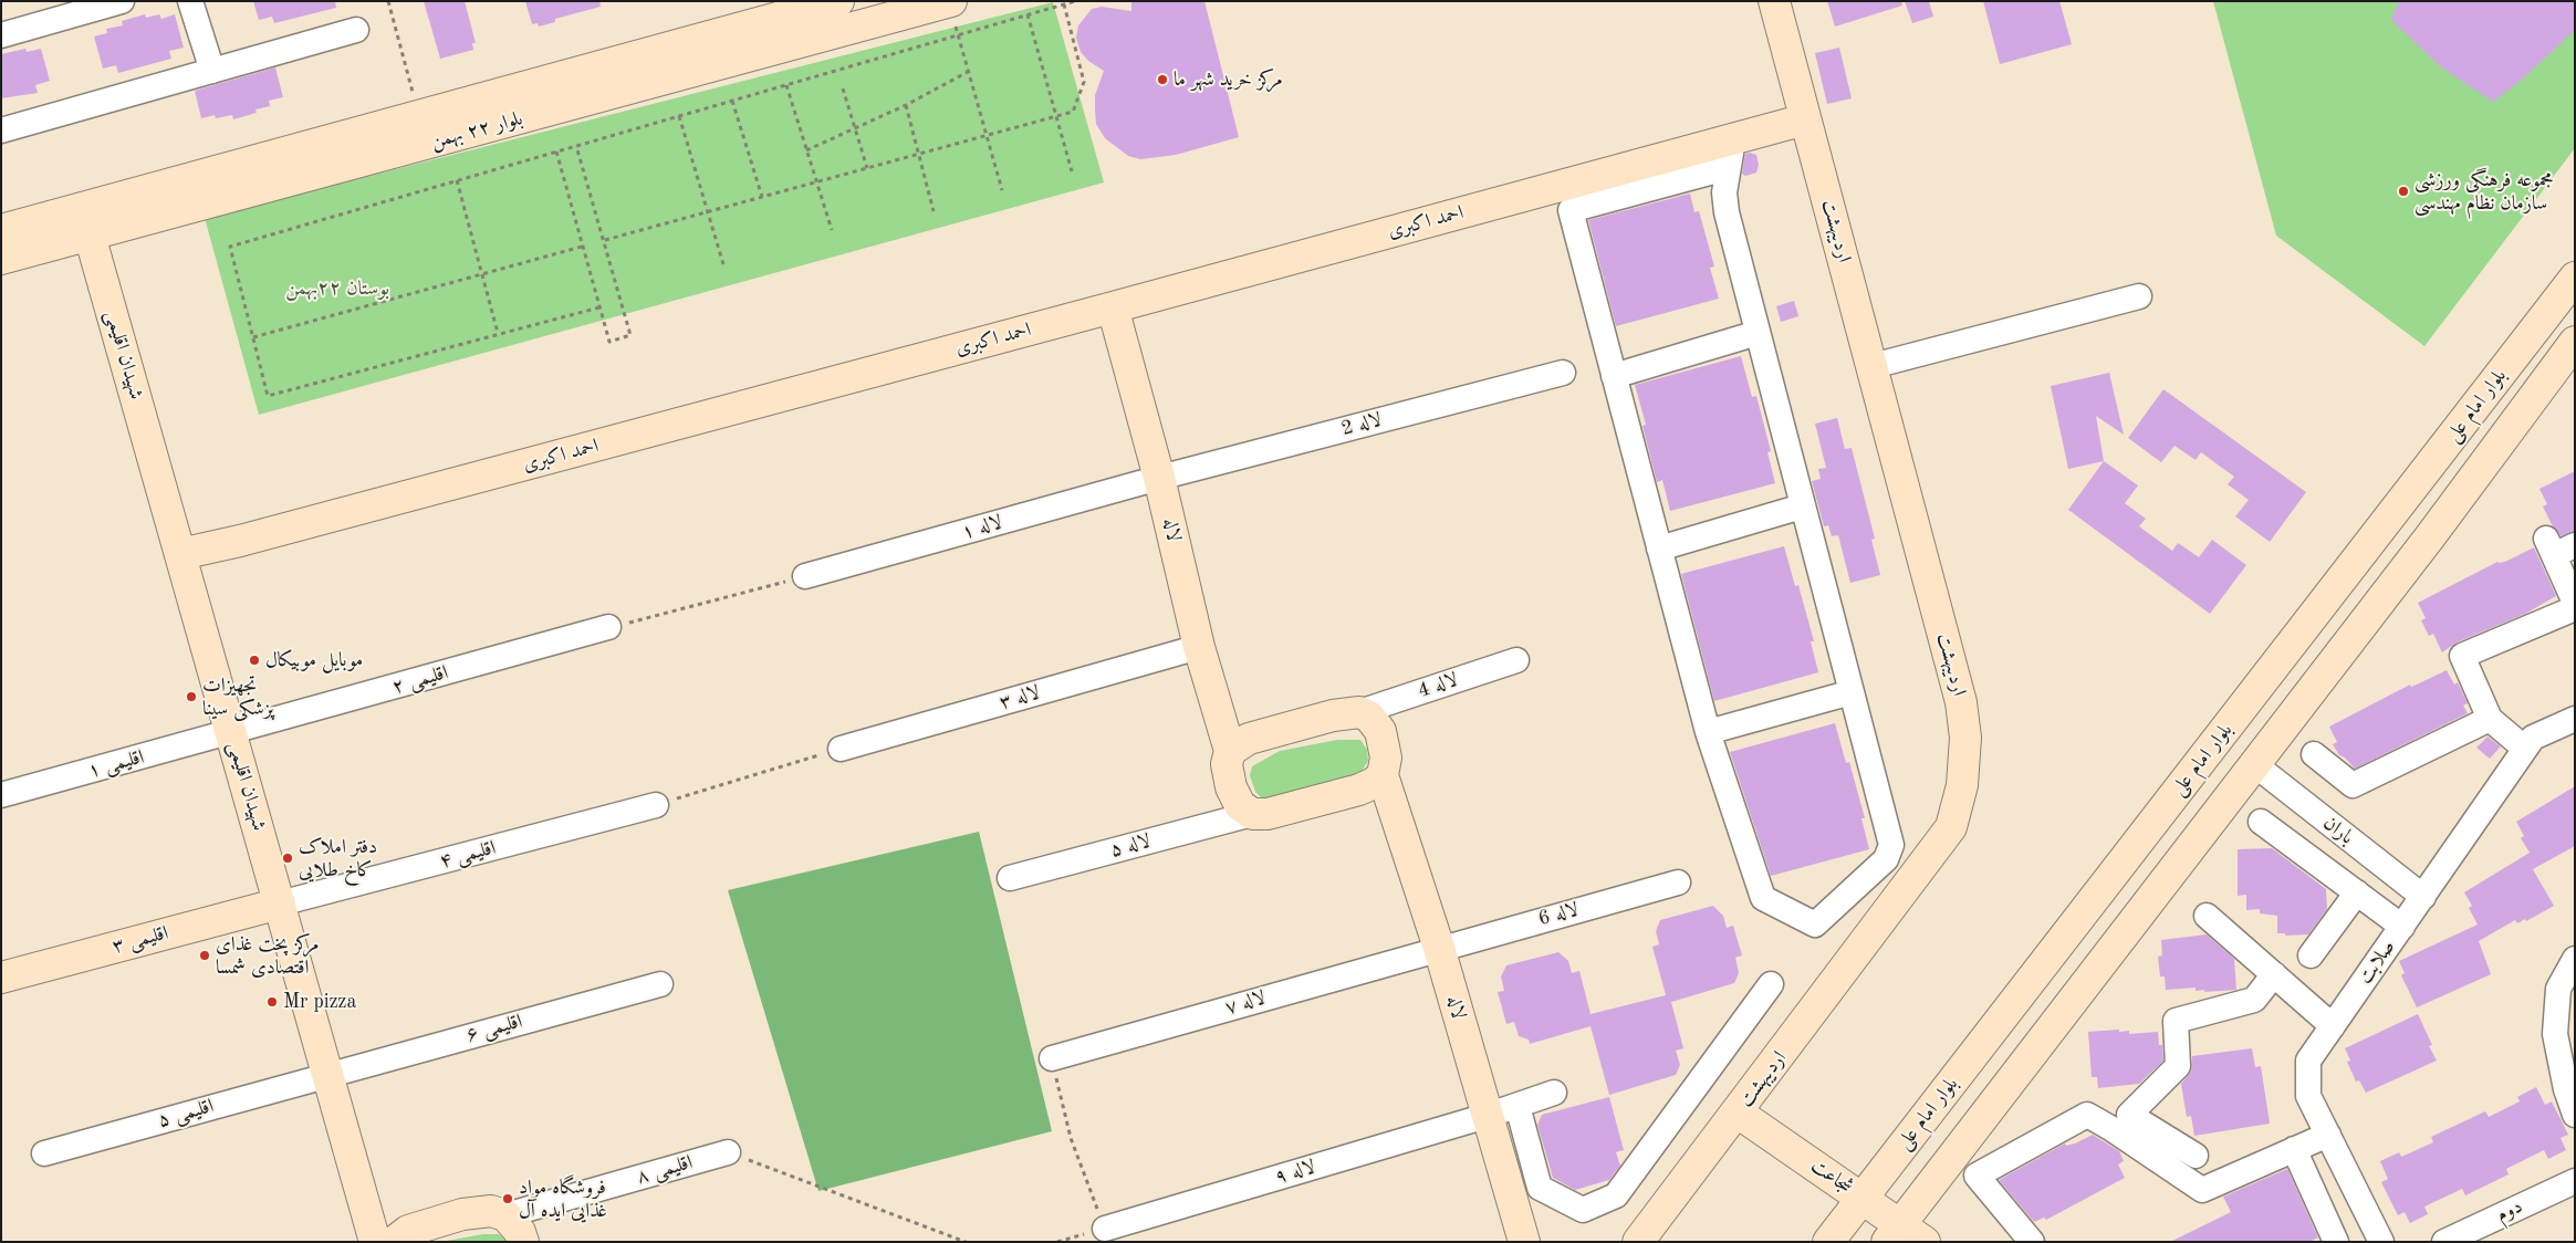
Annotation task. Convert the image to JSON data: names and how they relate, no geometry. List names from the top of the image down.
{
  "streets": {
    "street": [
      "بلوار ۲۲ بهمن",
      "احمد اکبری",
      "اردیبهشت",
      "شهیدان اقلیمی",
      "بلوار امام علی",
      "لاله 2",
      "لاله ۱",
      "لاله",
      "اقلیمی ۲",
      "لاله 4",
      "لاله ۳",
      "اقلیمی ۱",
      "باران",
      "لاله ۵",
      "اقلیمی ۴",
      "لاله 6",
      "اقلیمی ۳",
      "صلابت",
      "لاله ۷",
      "اقلیمی ۶",
      "اقلیمی ۵",
      "اقلیمی ۸",
      "لاله ۹",
      "شجاعت",
      "دوم"
    ]
  },
  "crossings": [
    ["بلوار ۲۲ بهمن", "شهیدان اقلیمی"],
    ["احمد اکبری", "اردیبهشت"],
    ["احمد اکبری", "شهیدان اقلیمی"],
    ["احمد اکبری", "لاله"],
    ["اردیبهشت", "شجاعت"],
    ["شهیدان اقلیمی", "اقلیمی ۲"],
    ["شهیدان اقلیمی", "اقلیمی ۱"],
    ["شهیدان اقلیمی", "اقلیمی ۴"],
    ["شهیدان اقلیمی", "اقلیمی ۳"],
    ["شهیدان اقلیمی", "اقلیمی ۶"],
    ["شهیدان اقلیمی", "اقلیمی ۵"],
    ["بلوار امام علی", "باران"],
    ["بلوار امام علی", "شجاعت"],
    ["لاله 2", "لاله ۱"],
    ["لاله 2", "لاله"],
    ["لاله ۱", "لاله"],
    ["لاله", "لاله ۳"],
    ["لاله", "لاله ۵"],
    ["لاله", "لاله 6"],
    ["لاله", "لاله ۷"],
    ["لاله", "لاله ۹"],
    ["اقلیمی ۲", "اقلیمی ۱"],
    ["باران", "صلابت"],
    ["اقلیمی ۴", "اقلیمی ۳"],
    ["لاله 6", "لاله ۷"],
    ["اقلیمی ۶", "اقلیمی ۵"]
  ],
  "parks": ["بوستان ۲۲بهمن"],
  "places": [
    "مرکز خرید شهر ما",
    "مجموعه فرهنگی ورزشی سازمان نظام مهندسی",
    "موبایل موبیکال",
    "تجهیزات پزشکی سینا",
    "دفتر املاک کاخ طلایی",
    "مرکز پخت غذای اقتصادی شمسا",
    "Mr pizza",
    "فروشگاه مواد غذایی ایده آل"
  ]
}
